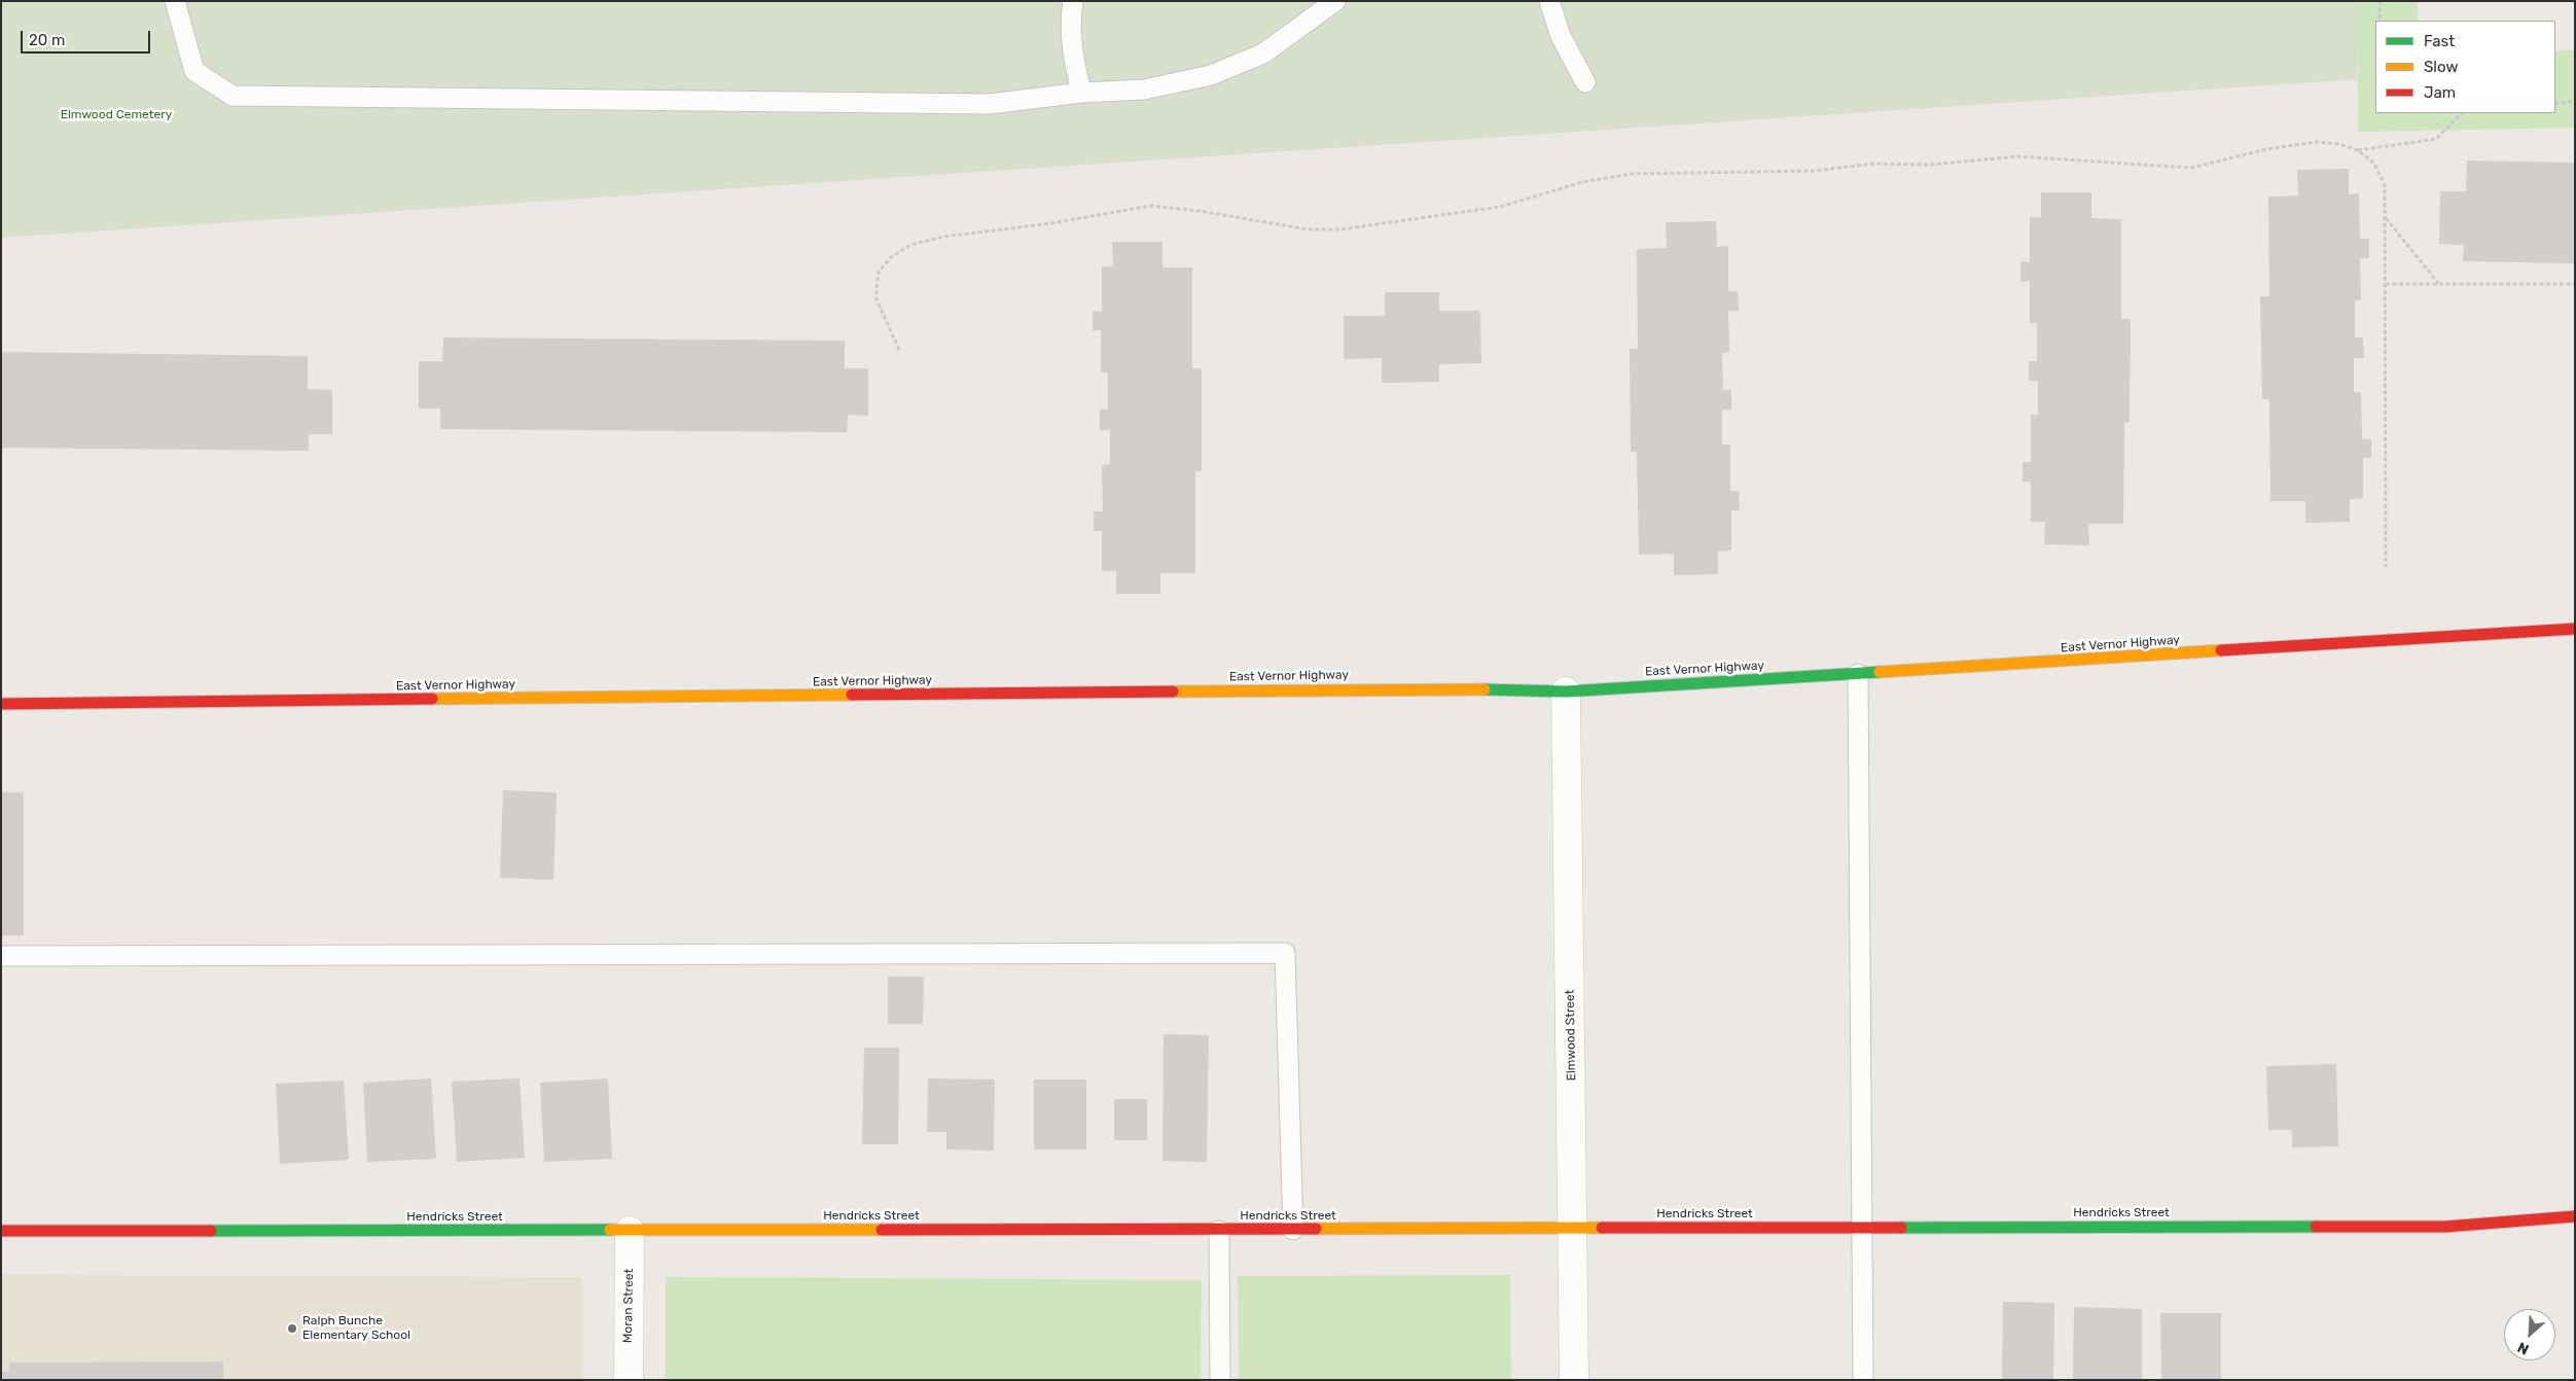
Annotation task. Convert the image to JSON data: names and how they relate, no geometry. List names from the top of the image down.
{
  "streets": {
    "street": [
      "East Vernor Highway",
      "Elmwood Street",
      "Hendricks Street",
      "Moran Street"
    ]
  },
  "crossings": [
    ["East Vernor Highway", "Elmwood Street"],
    ["Elmwood Street", "Hendricks Street"],
    ["Hendricks Street", "Moran Street"]
  ],
  "parks": ["Elmwood Cemetery"],
  "places": ["Ralph Bunche Elementary School"],
  "legend": ["Fast", "Slow", "Jam"],
  "scale_bar": "20 m",
  "north": "bottom left"
}
